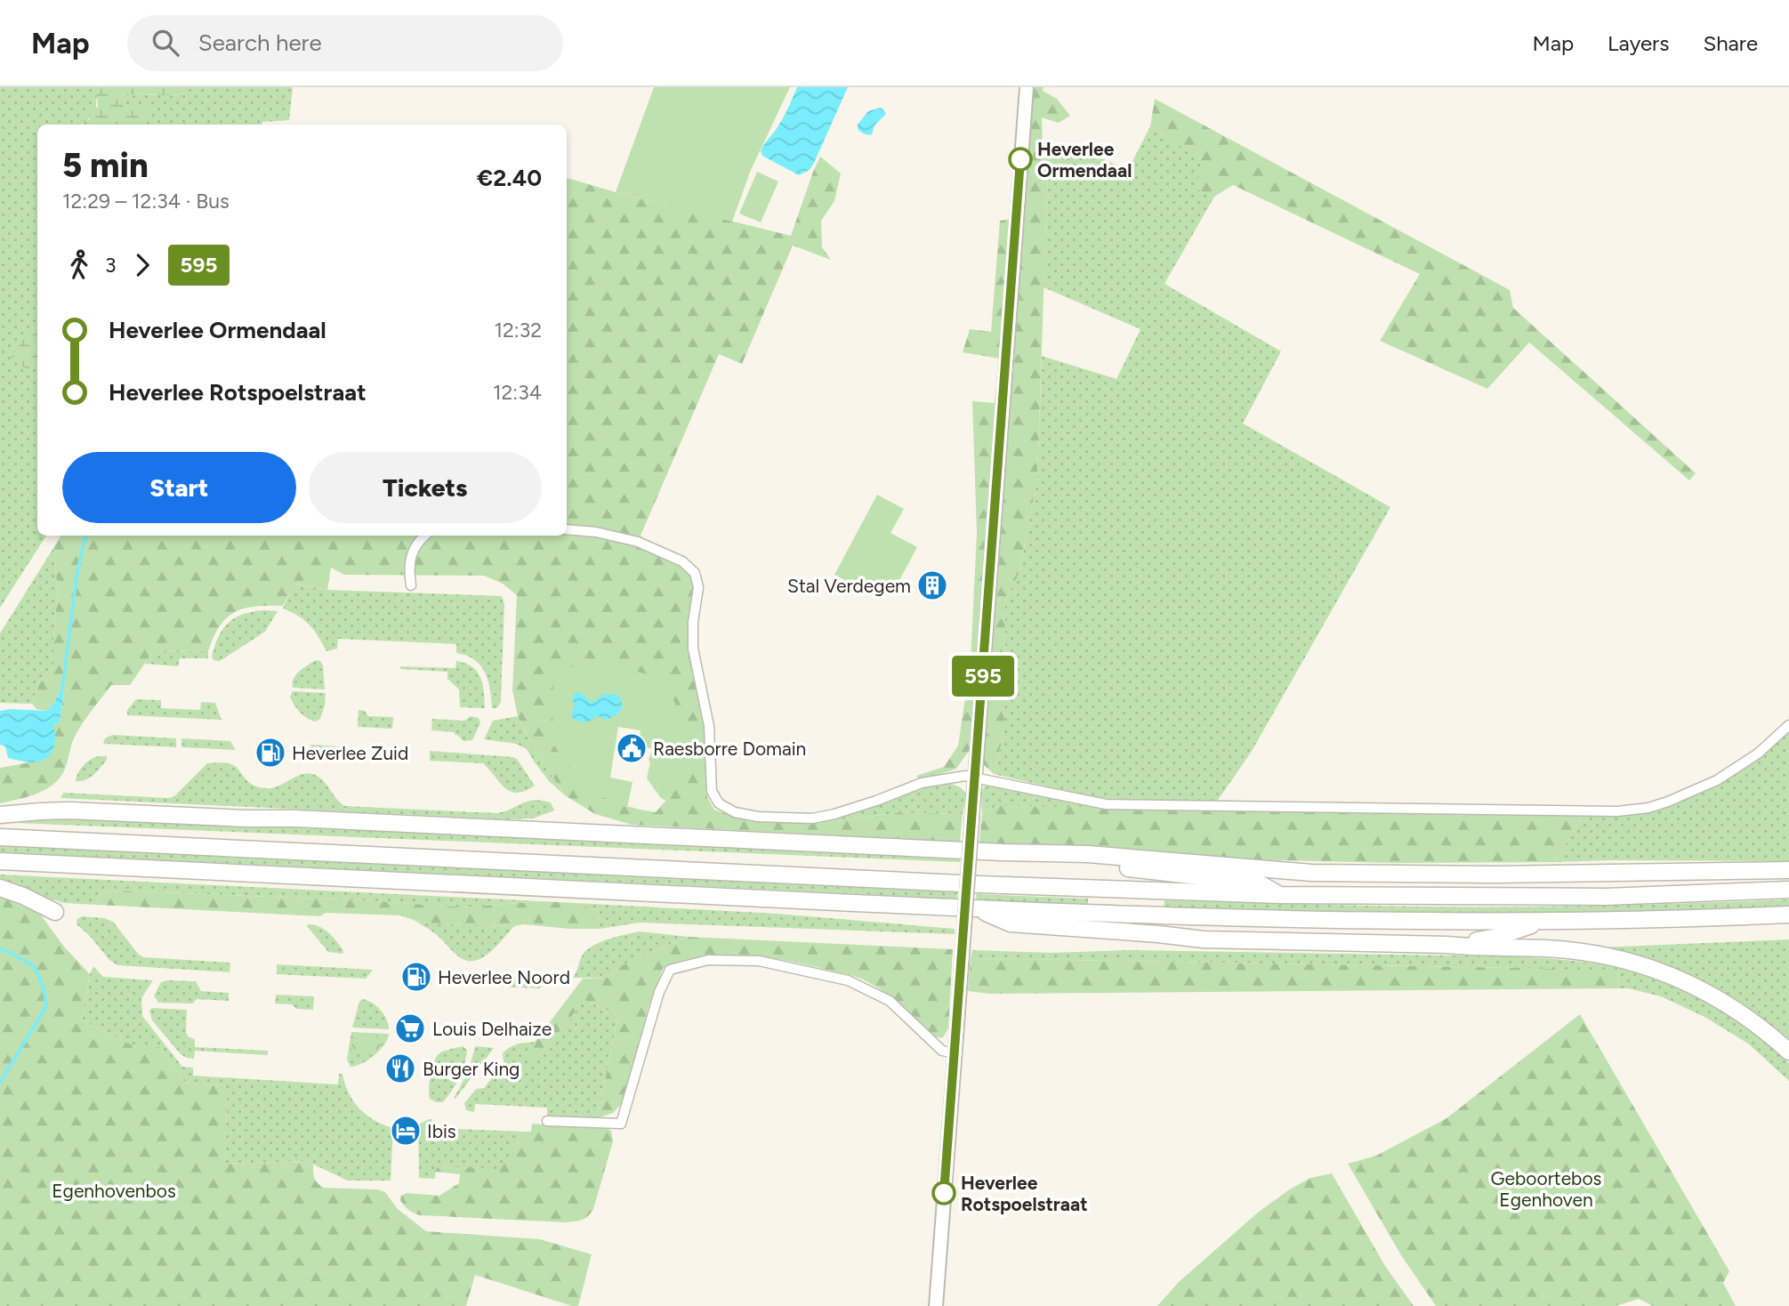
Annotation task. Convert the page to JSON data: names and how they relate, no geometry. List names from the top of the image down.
{
  "parks": ["Geboortebos Egenhoven", "Egenhovenbos"],
  "places": {
    "other": ["Heverlee Ormendaal", "Heverlee Rotspoelstraat"],
    "building": ["Stal Verdegem"],
    "public building": ["Raesborre Domain"],
    "fuel station": ["Heverlee Zuid", "Heverlee Noord"],
    "supermarket": ["Louis Delhaize"],
    "restaurant": ["Burger King"],
    "hotel": ["Ibis"]
  },
  "lines": ["bus line 595"],
  "page": {
    "header": "Map",
    "search": "Search here",
    "nav": ["Map", "Layers", "Share"],
    "on_map": "595",
    "heading": ["5 min", "12:29 – 12:34 · Bus", "€2.40"],
    "legs": ["3", "595"],
    "list": [
      {
        "name": "Heverlee Ormendaal",
        "value": "12:32"
      },
      {
        "name": "Heverlee Rotspoelstraat",
        "value": "12:34"
      }
    ],
    "buttons": ["Start", "Tickets"]
  }
}
